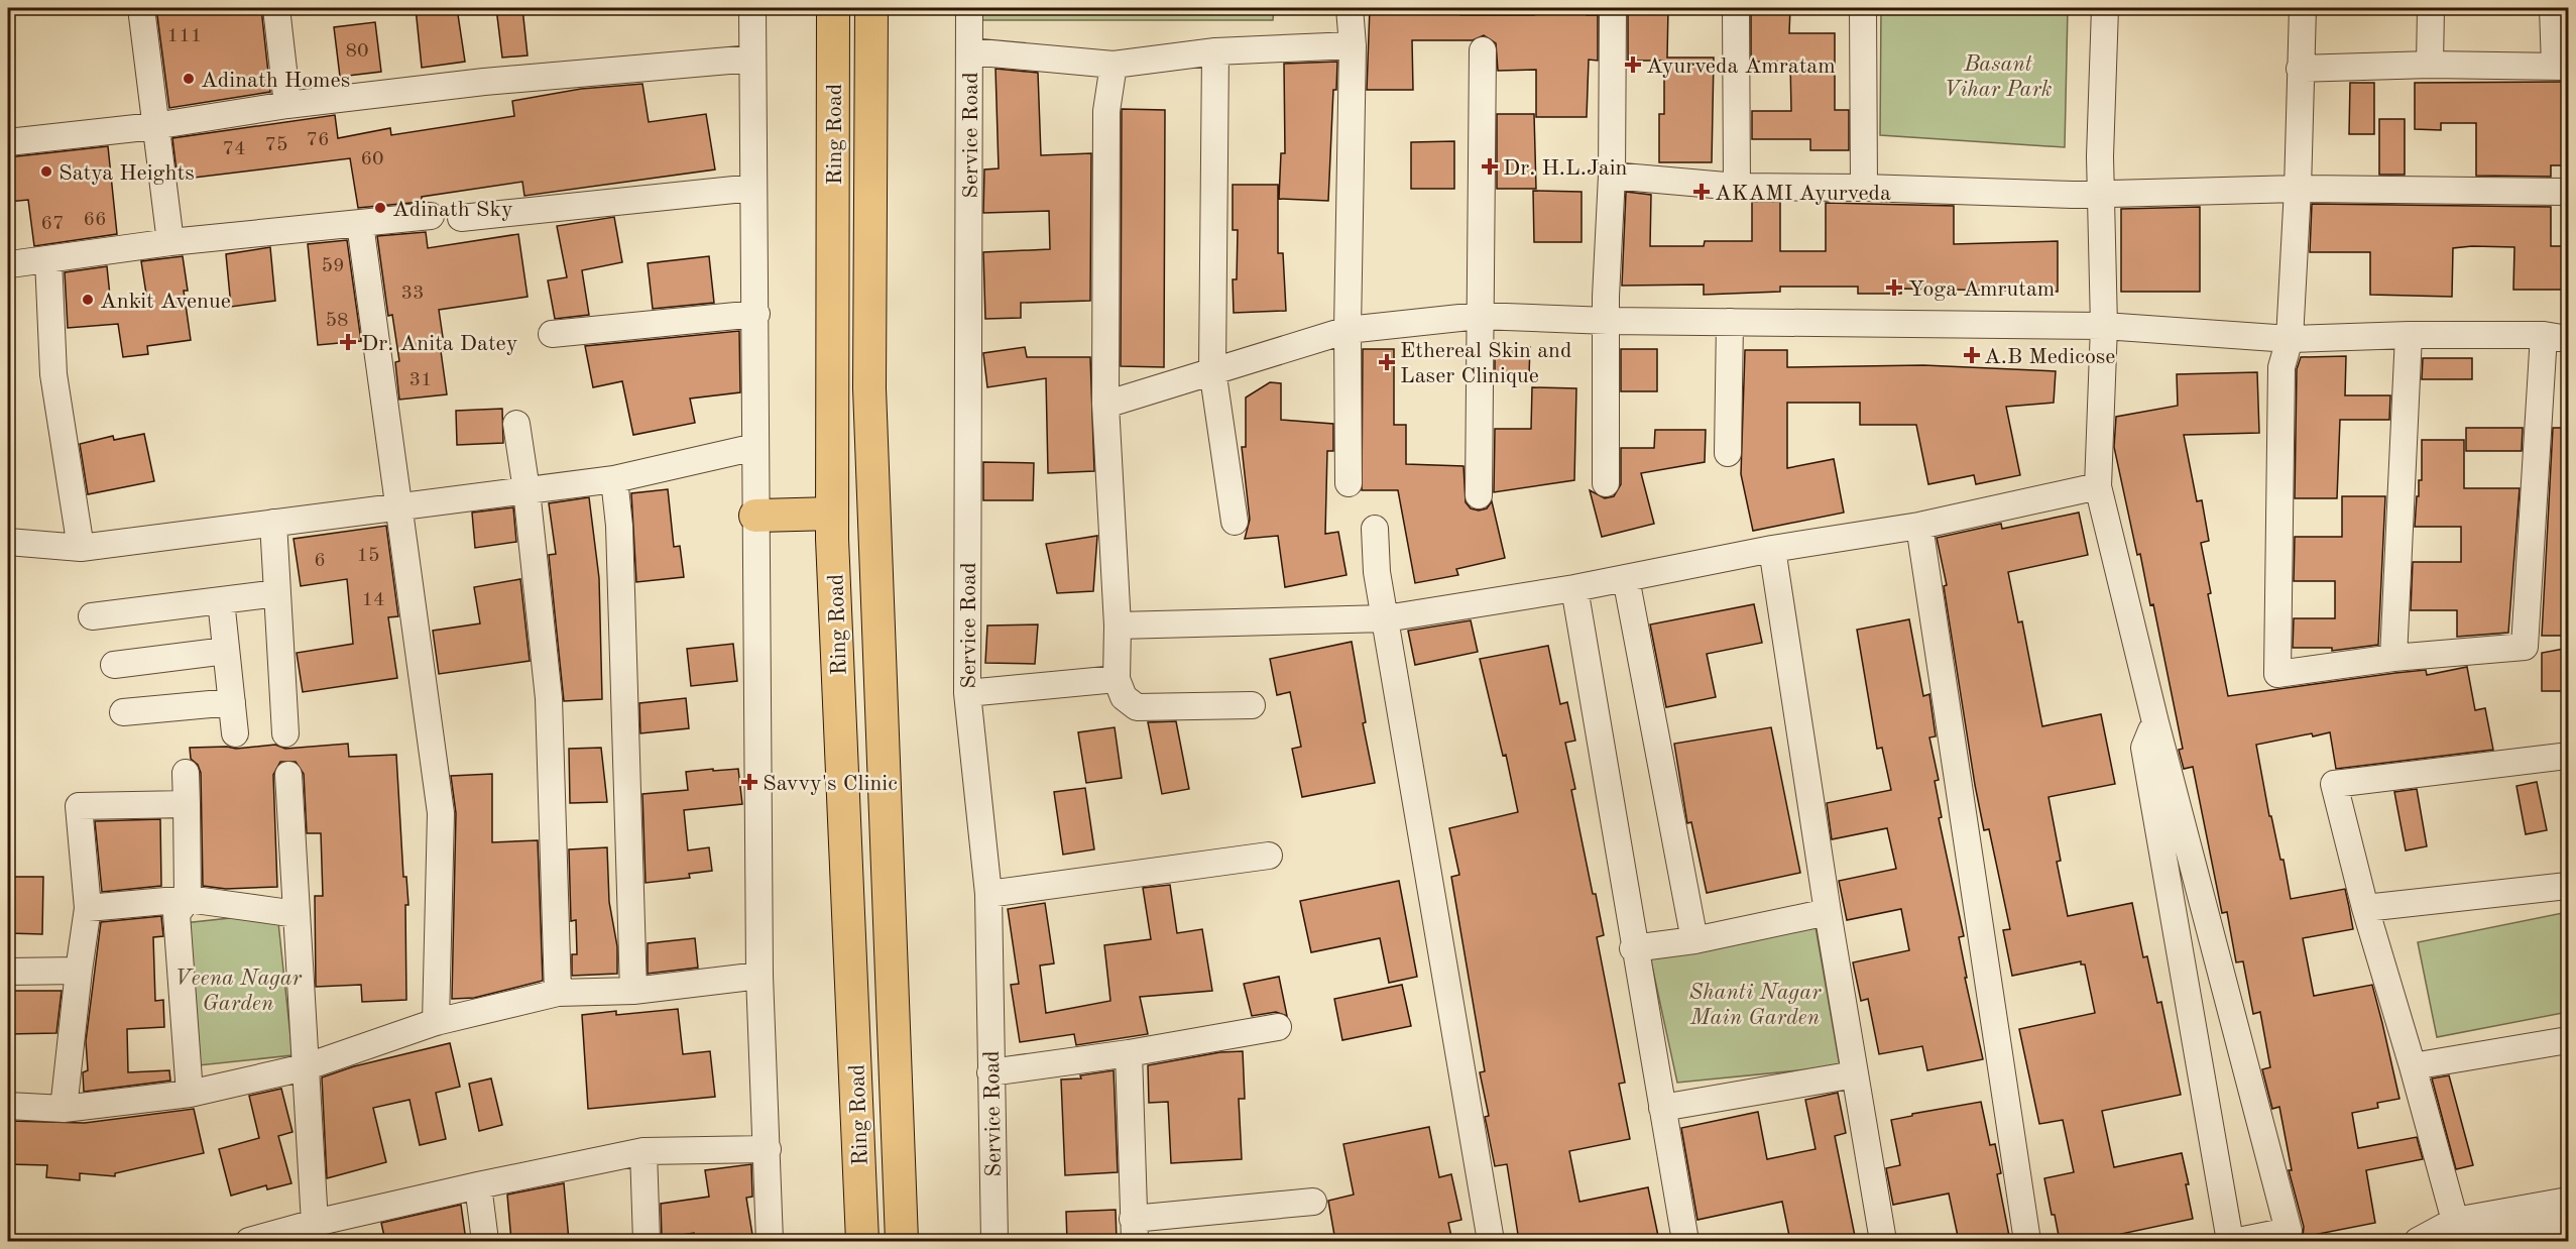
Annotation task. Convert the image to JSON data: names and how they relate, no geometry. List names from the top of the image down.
{
  "streets": {
    "main road": ["Ring Road"],
    "street": ["Service Road"]
  },
  "parks": ["Basant Vihar Park", "Veena Nagar Garden", "Shanti Nagar Main Garden"],
  "places": {
    "health": [
      "Ayurveda Amratam",
      "Dr. H.L.Jain",
      "AKAMI Ayurveda",
      "Yoga Amrutam",
      "Dr. Anita Datey",
      "A.B Medicose",
      "Ethereal Skin and Laser Clinique",
      "Savvy's Clinic"
    ],
    "other": [
      "Adinath Homes",
      "Satya Heights",
      "Adinath Sky",
      "Ankit Avenue"
    ]
  },
  "house_numbers": [
    "111",
    "80",
    "76",
    "75",
    "74",
    "60",
    "66",
    "67",
    "59",
    "33",
    "58",
    "31",
    "15",
    "6",
    "14"
  ]
}
